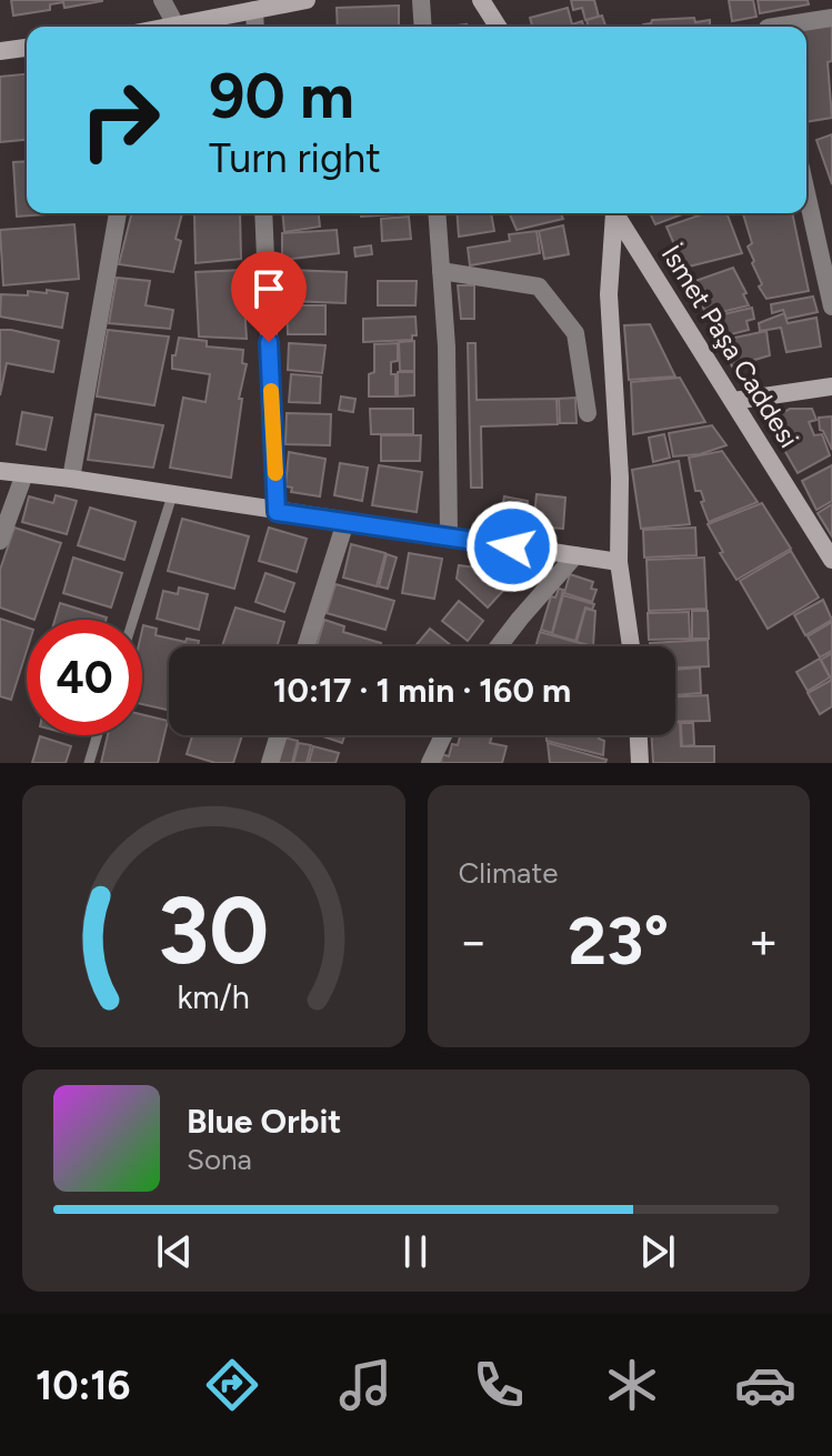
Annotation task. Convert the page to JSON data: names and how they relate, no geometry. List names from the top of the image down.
{
  "streets": {
    "street": ["İsmet Paşa Caddesi"]
  },
  "page": {
    "turn": ["90 m", "Turn right"],
    "limit": "40",
    "trip": "10:17 · 1 min · 160 m",
    "tile": "Climate",
    "heat": ["−", "23°", "+"],
    "song": ["Blue Orbit", "Sona"],
    "tabs": "10:16",
    "gauge": ["30", "km/h"]
  }
}
